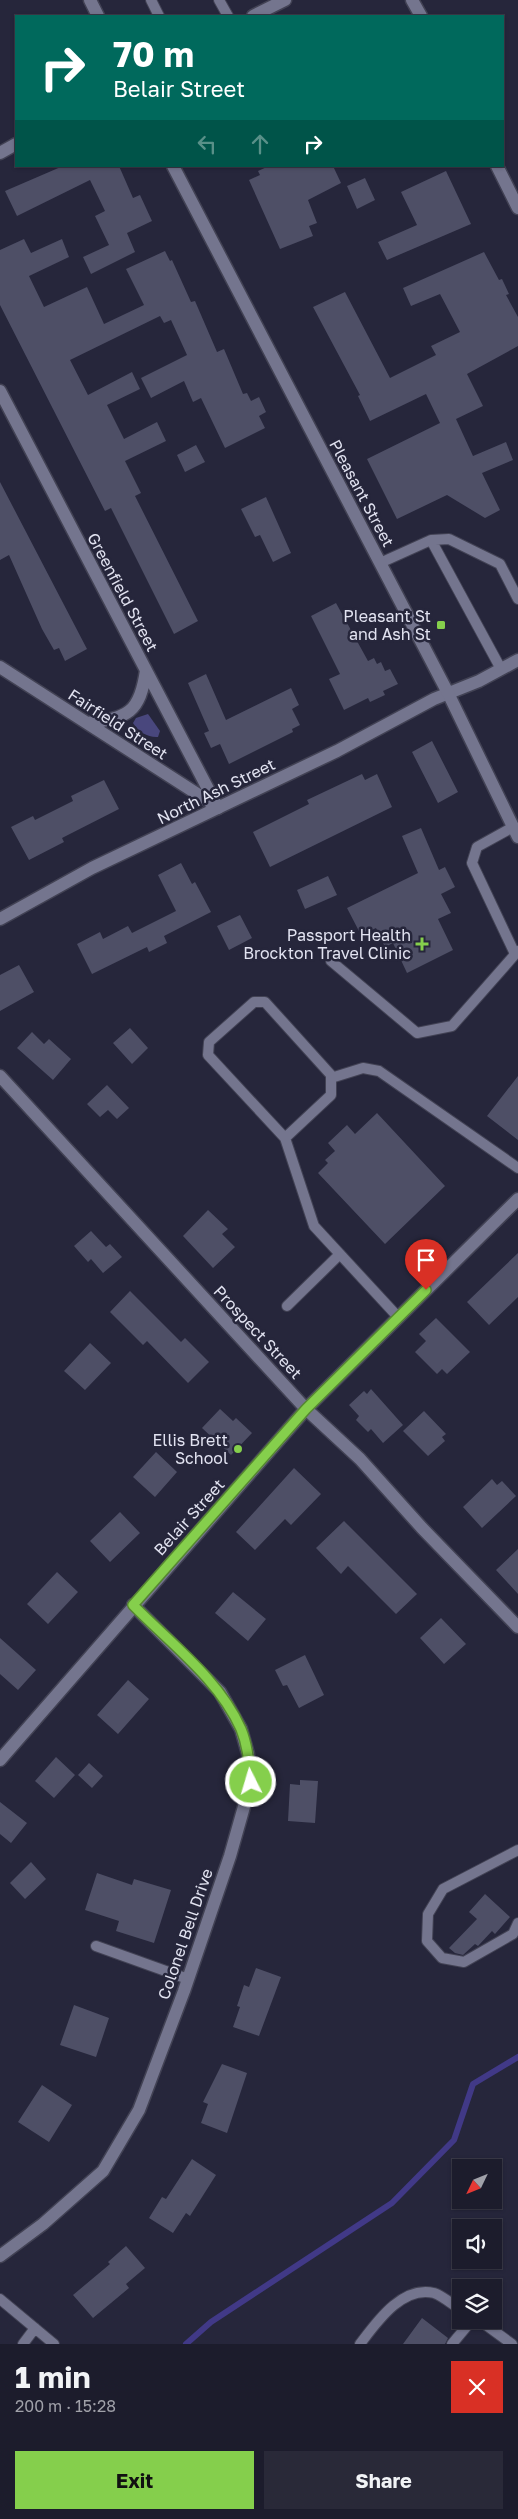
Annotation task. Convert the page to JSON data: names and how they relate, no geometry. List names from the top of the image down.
{
  "streets": {
    "street": [
      "Pleasant Street",
      "Greenfield Street",
      "Fairfield Street",
      "North Ash Street",
      "Prospect Street",
      "Belair Street",
      "Colonel Bell Drive"
    ]
  },
  "crossings": [
    ["Pleasant Street", "North Ash Street"],
    ["Greenfield Street", "Fairfield Street"],
    ["Greenfield Street", "North Ash Street"],
    ["Fairfield Street", "North Ash Street"],
    ["Prospect Street", "Belair Street"],
    ["Belair Street", "Colonel Bell Drive"]
  ],
  "places": {
    "transit": ["Pleasant St and Ash St"],
    "health": ["Passport Health Brockton Travel Clinic"],
    "other": ["Ellis Brett School"]
  },
  "north": "bottom left",
  "page": {
    "turn": ["70 m", "Belair Street"],
    "heading": ["1 min", "200 m · 15:28"],
    "buttons": ["Exit", "Share"]
  }
}
